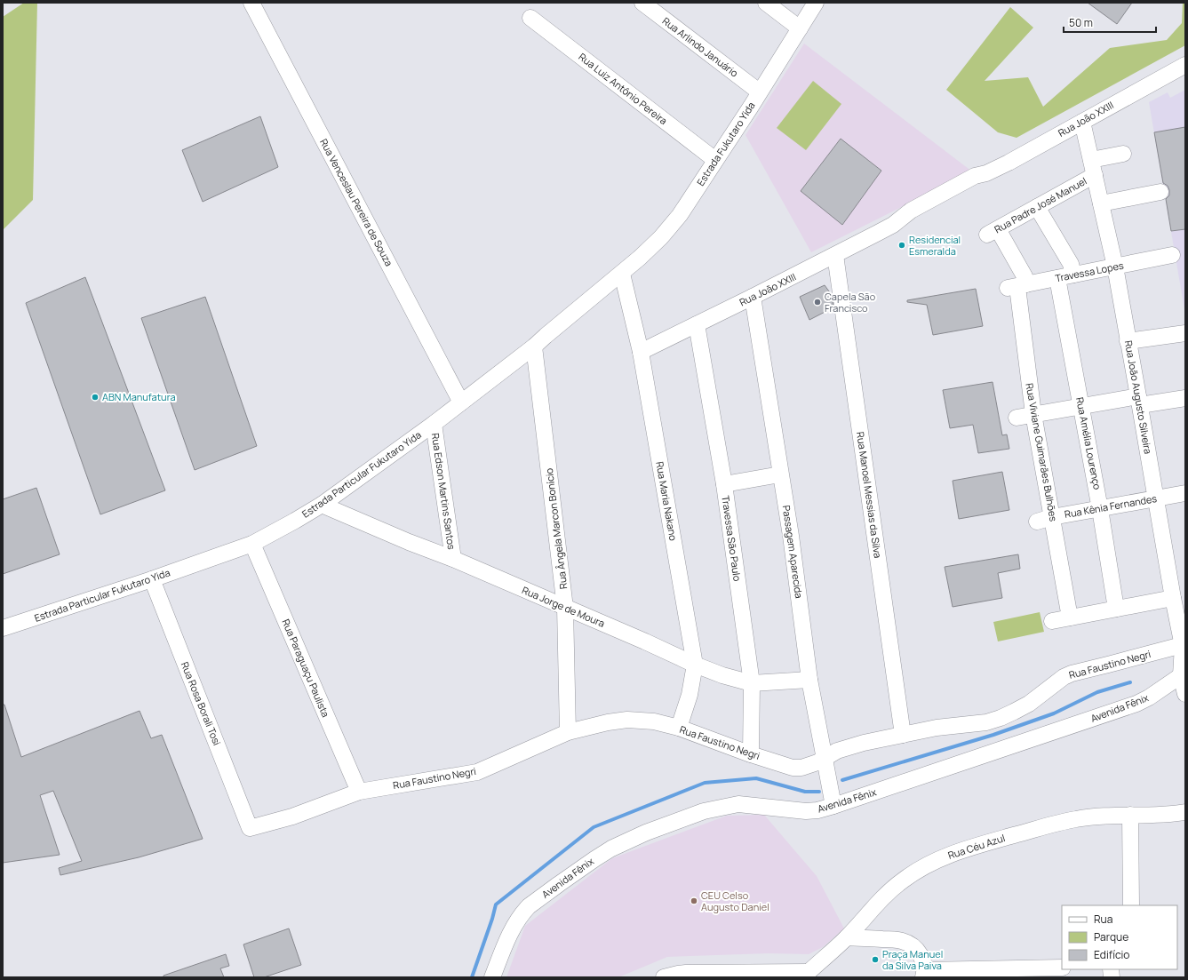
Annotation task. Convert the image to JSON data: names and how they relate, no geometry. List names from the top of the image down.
{
  "streets": {
    "street": [
      "Rua Arlindo Januário",
      "Rua Luiz Antônio Pereira",
      "Rua João XXIII",
      "Estrada Fukutaro Yida",
      "Rua Venceslau Pereira de Souza",
      "Rua Padre José Manuel",
      "Travessa Lopes",
      "Rua João Augusto Silveira",
      "Rua Amélia Lourenço",
      "Rua Viviane Guimarães Bulhões",
      "Estrada Particular Fukutaro Yida",
      "Rua Edson Martins Santos",
      "Rua Manoel Messias da Silva",
      "Rua Maria Nakano",
      "Rua Kênia Fernandes",
      "Rua Ângela Marcon Bonício",
      "Travessa São Paulo",
      "Passagem Aparecida",
      "Rua Jorge de Moura",
      "Rua Faustino Negri",
      "Rua Paraguaçu Paulista",
      "Rua Rosa Borali Tosi",
      "Avenida Fênix",
      "Rua Céu Azul"
    ]
  },
  "crossings": [
    ["Rua Arlindo Januário", "Estrada Fukutaro Yida"],
    ["Rua Luiz Antônio Pereira", "Estrada Fukutaro Yida"],
    ["Rua João XXIII", "Rua João Augusto Silveira"],
    ["Rua João XXIII", "Rua Manoel Messias da Silva"],
    ["Rua João XXIII", "Rua Maria Nakano"],
    ["Rua João XXIII", "Travessa São Paulo"],
    ["Rua João XXIII", "Passagem Aparecida"],
    ["Estrada Fukutaro Yida", "Estrada Particular Fukutaro Yida"],
    ["Estrada Fukutaro Yida", "Rua Maria Nakano"],
    ["Rua Venceslau Pereira de Souza", "Estrada Particular Fukutaro Yida"],
    ["Rua Padre José Manuel", "Rua João Augusto Silveira"],
    ["Rua Padre José Manuel", "Rua Viviane Guimarães Bulhões"],
    ["Travessa Lopes", "Rua João Augusto Silveira"],
    ["Travessa Lopes", "Rua Amélia Lourenço"],
    ["Travessa Lopes", "Rua Viviane Guimarães Bulhões"],
    ["Rua João Augusto Silveira", "Rua Kênia Fernandes"],
    ["Rua João Augusto Silveira", "Rua Faustino Negri"],
    ["Rua João Augusto Silveira", "Avenida Fênix"],
    ["Rua Amélia Lourenço", "Rua Kênia Fernandes"],
    ["Rua Viviane Guimarães Bulhões", "Rua Kênia Fernandes"],
    ["Estrada Particular Fukutaro Yida", "Rua Edson Martins Santos"],
    ["Estrada Particular Fukutaro Yida", "Rua Maria Nakano"],
    ["Estrada Particular Fukutaro Yida", "Rua Ângela Marcon Bonício"],
    ["Estrada Particular Fukutaro Yida", "Rua Jorge de Moura"],
    ["Estrada Particular Fukutaro Yida", "Rua Paraguaçu Paulista"],
    ["Estrada Particular Fukutaro Yida", "Rua Rosa Borali Tosi"],
    ["Rua Edson Martins Santos", "Rua Jorge de Moura"],
    ["Rua Manoel Messias da Silva", "Rua Faustino Negri"],
    ["Rua Maria Nakano", "Rua Jorge de Moura"],
    ["Rua Maria Nakano", "Rua Faustino Negri"],
    ["Rua Ângela Marcon Bonício", "Rua Jorge de Moura"],
    ["Rua Ângela Marcon Bonício", "Rua Faustino Negri"],
    ["Travessa São Paulo", "Rua Jorge de Moura"],
    ["Travessa São Paulo", "Rua Faustino Negri"],
    ["Passagem Aparecida", "Rua Jorge de Moura"],
    ["Passagem Aparecida", "Rua Faustino Negri"],
    ["Passagem Aparecida", "Avenida Fênix"],
    ["Rua Faustino Negri", "Rua Paraguaçu Paulista"],
    ["Rua Faustino Negri", "Rua Rosa Borali Tosi"]
  ],
  "places": [
    "Residencial Esmeralda",
    "Capela São Francisco",
    "ABN Manufatura",
    "CEU Celso Augusto Daniel",
    "Praça Manuel da Silva Paiva"
  ],
  "legend": ["Rua", "Parque", "Edifício"],
  "scale_bar": "50 m"
}
